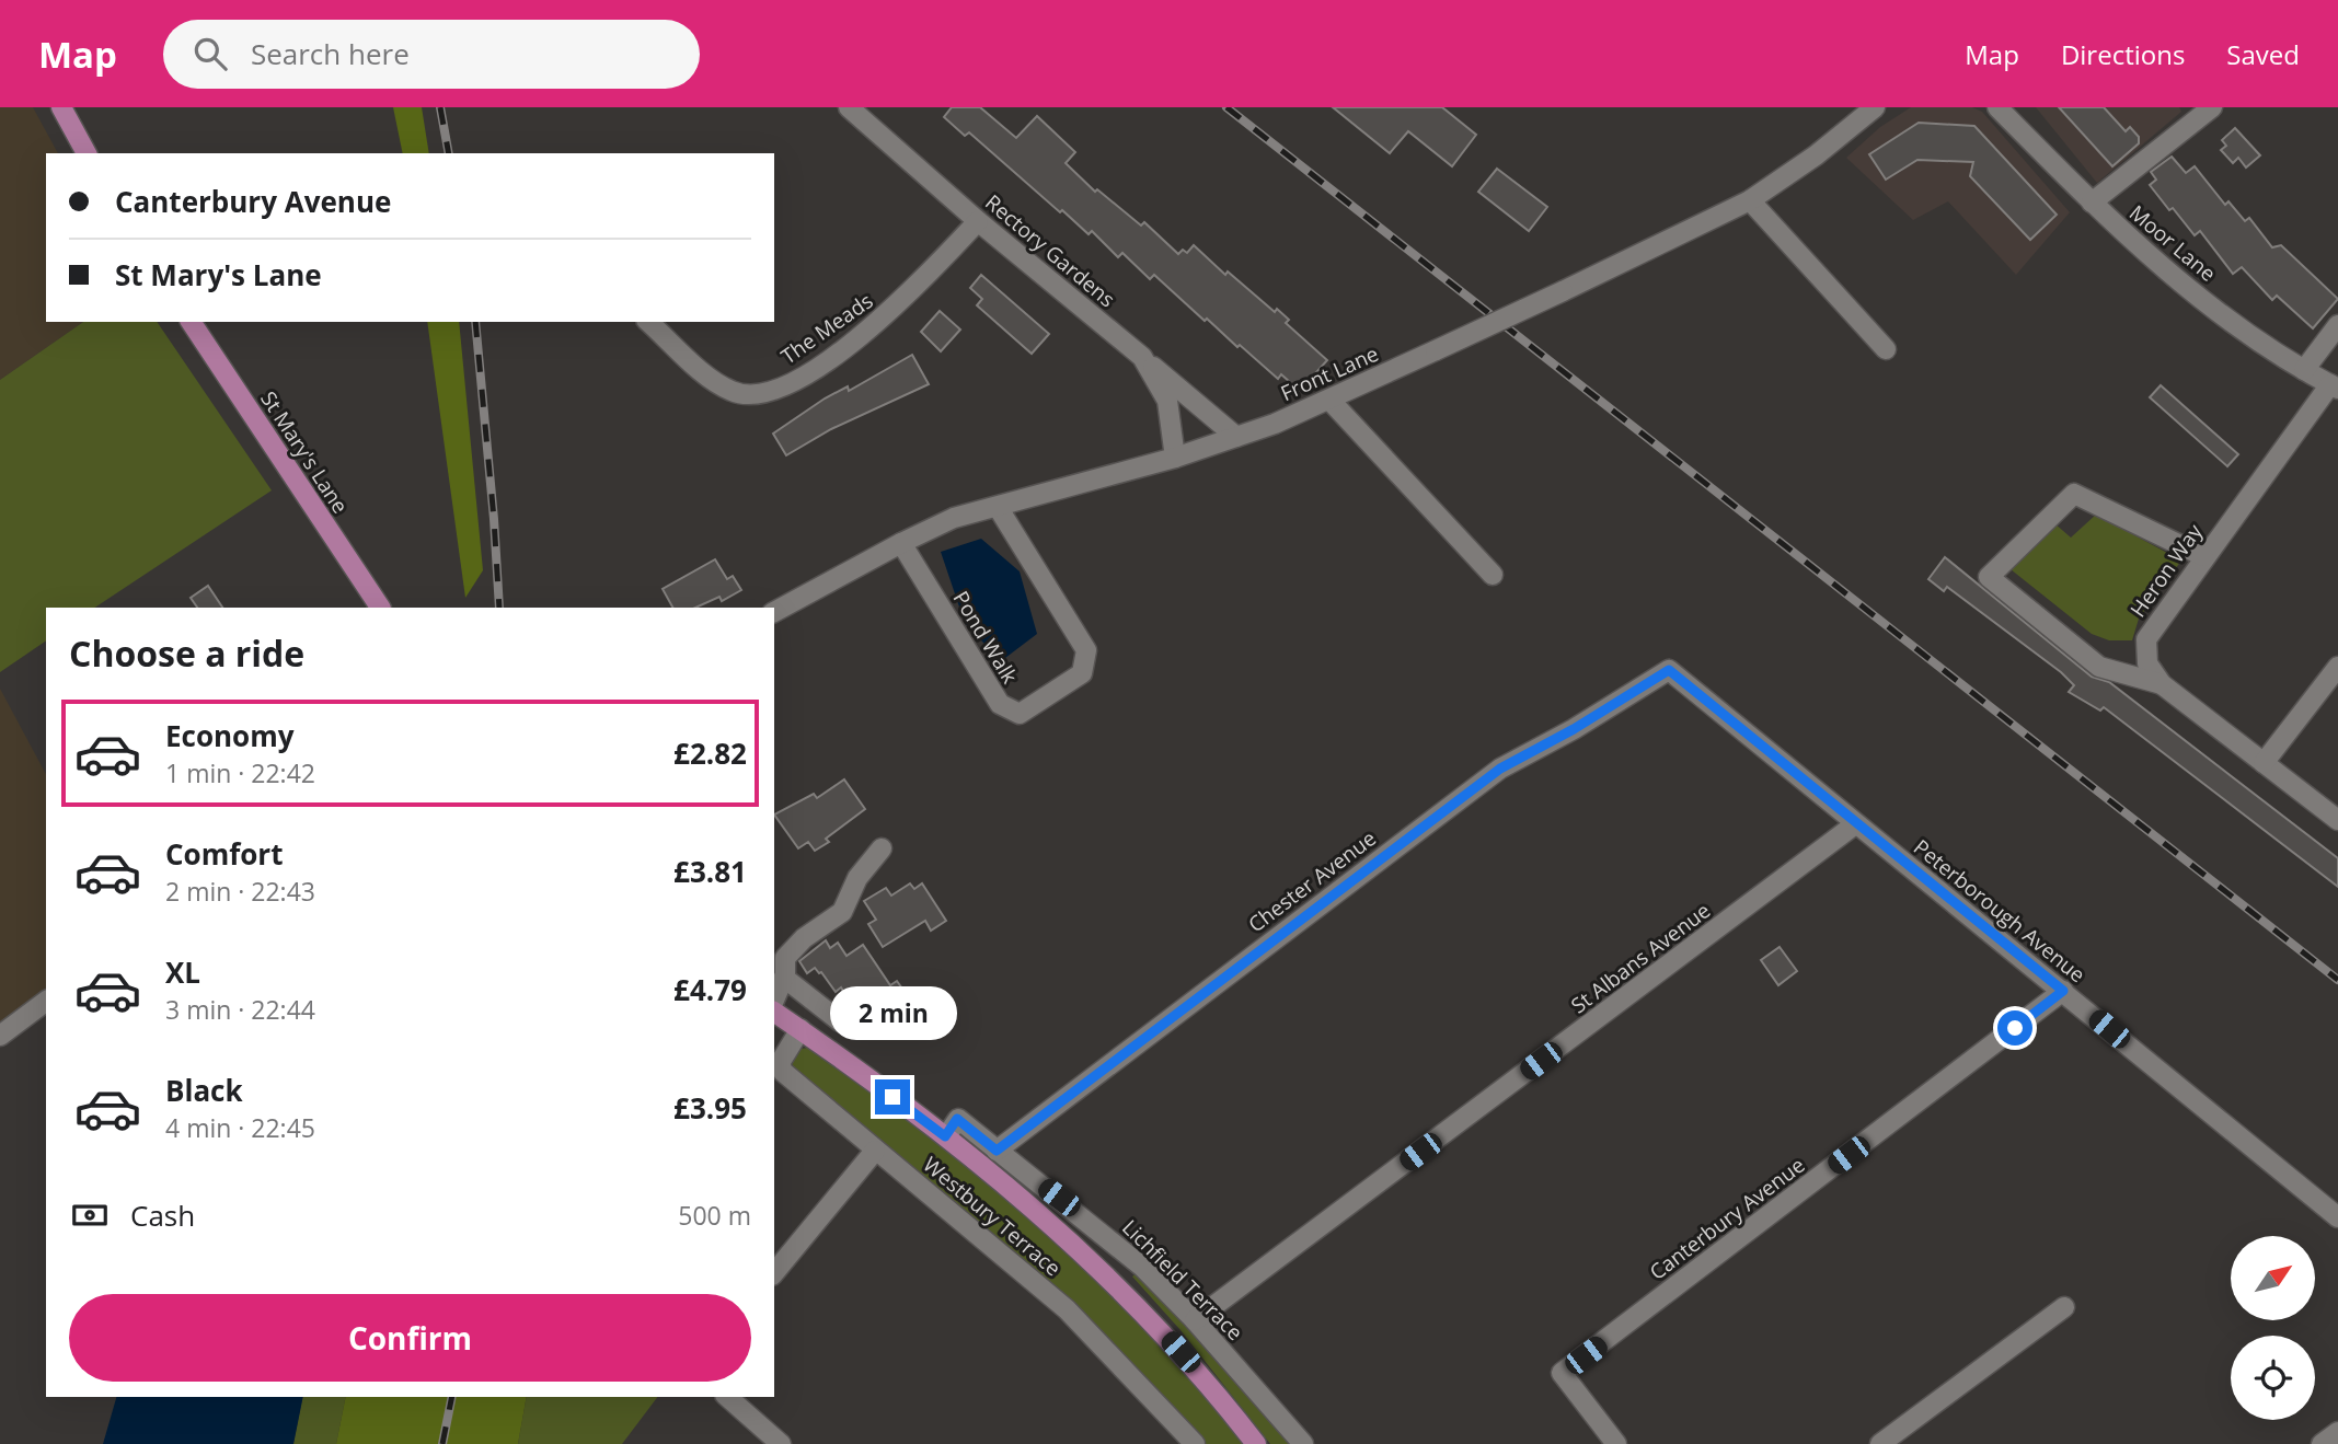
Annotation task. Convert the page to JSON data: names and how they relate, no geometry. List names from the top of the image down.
{
  "streets": {
    "main road": ["St Mary's Lane"],
    "street": [
      "Moor Lane",
      "Rectory Gardens",
      "The Meads",
      "Front Lane",
      "Heron Way",
      "Pond Walk",
      "Chester Avenue",
      "Peterborough Avenue",
      "St Albans Avenue",
      "Westbury Terrace",
      "Canterbury Avenue",
      "Lichfield Terrace"
    ]
  },
  "crossings": [
    ["Moor Lane", "Heron Way"],
    ["Rectory Gardens", "The Meads"],
    ["Rectory Gardens", "Front Lane"],
    ["Front Lane", "Pond Walk"],
    ["Chester Avenue", "Peterborough Avenue"],
    ["Chester Avenue", "Lichfield Terrace"],
    ["Peterborough Avenue", "St Albans Avenue"],
    ["Peterborough Avenue", "Canterbury Avenue"],
    ["St Albans Avenue", "Lichfield Terrace"]
  ],
  "north": "top right",
  "page": {
    "header": "Map",
    "search": "Search here",
    "nav": ["Map", "Directions", "Saved"],
    "banner": ["Canterbury Avenue", "St Mary's Lane"],
    "heading": "Choose a ride",
    "list": [
      {
        "name": "Economy",
        "note": "1 min · 22:42",
        "value": "£2.82"
      },
      {
        "name": "Comfort",
        "note": "2 min · 22:43",
        "value": "£3.81"
      },
      {
        "name": "XL",
        "note": "3 min · 22:44",
        "value": "£4.79"
      },
      {
        "name": "Black",
        "note": "4 min · 22:45",
        "value": "£3.95"
      }
    ],
    "bubble": "2 min",
    "pay": ["Cash", "500 m"],
    "buttons": "Confirm"
  }
}
